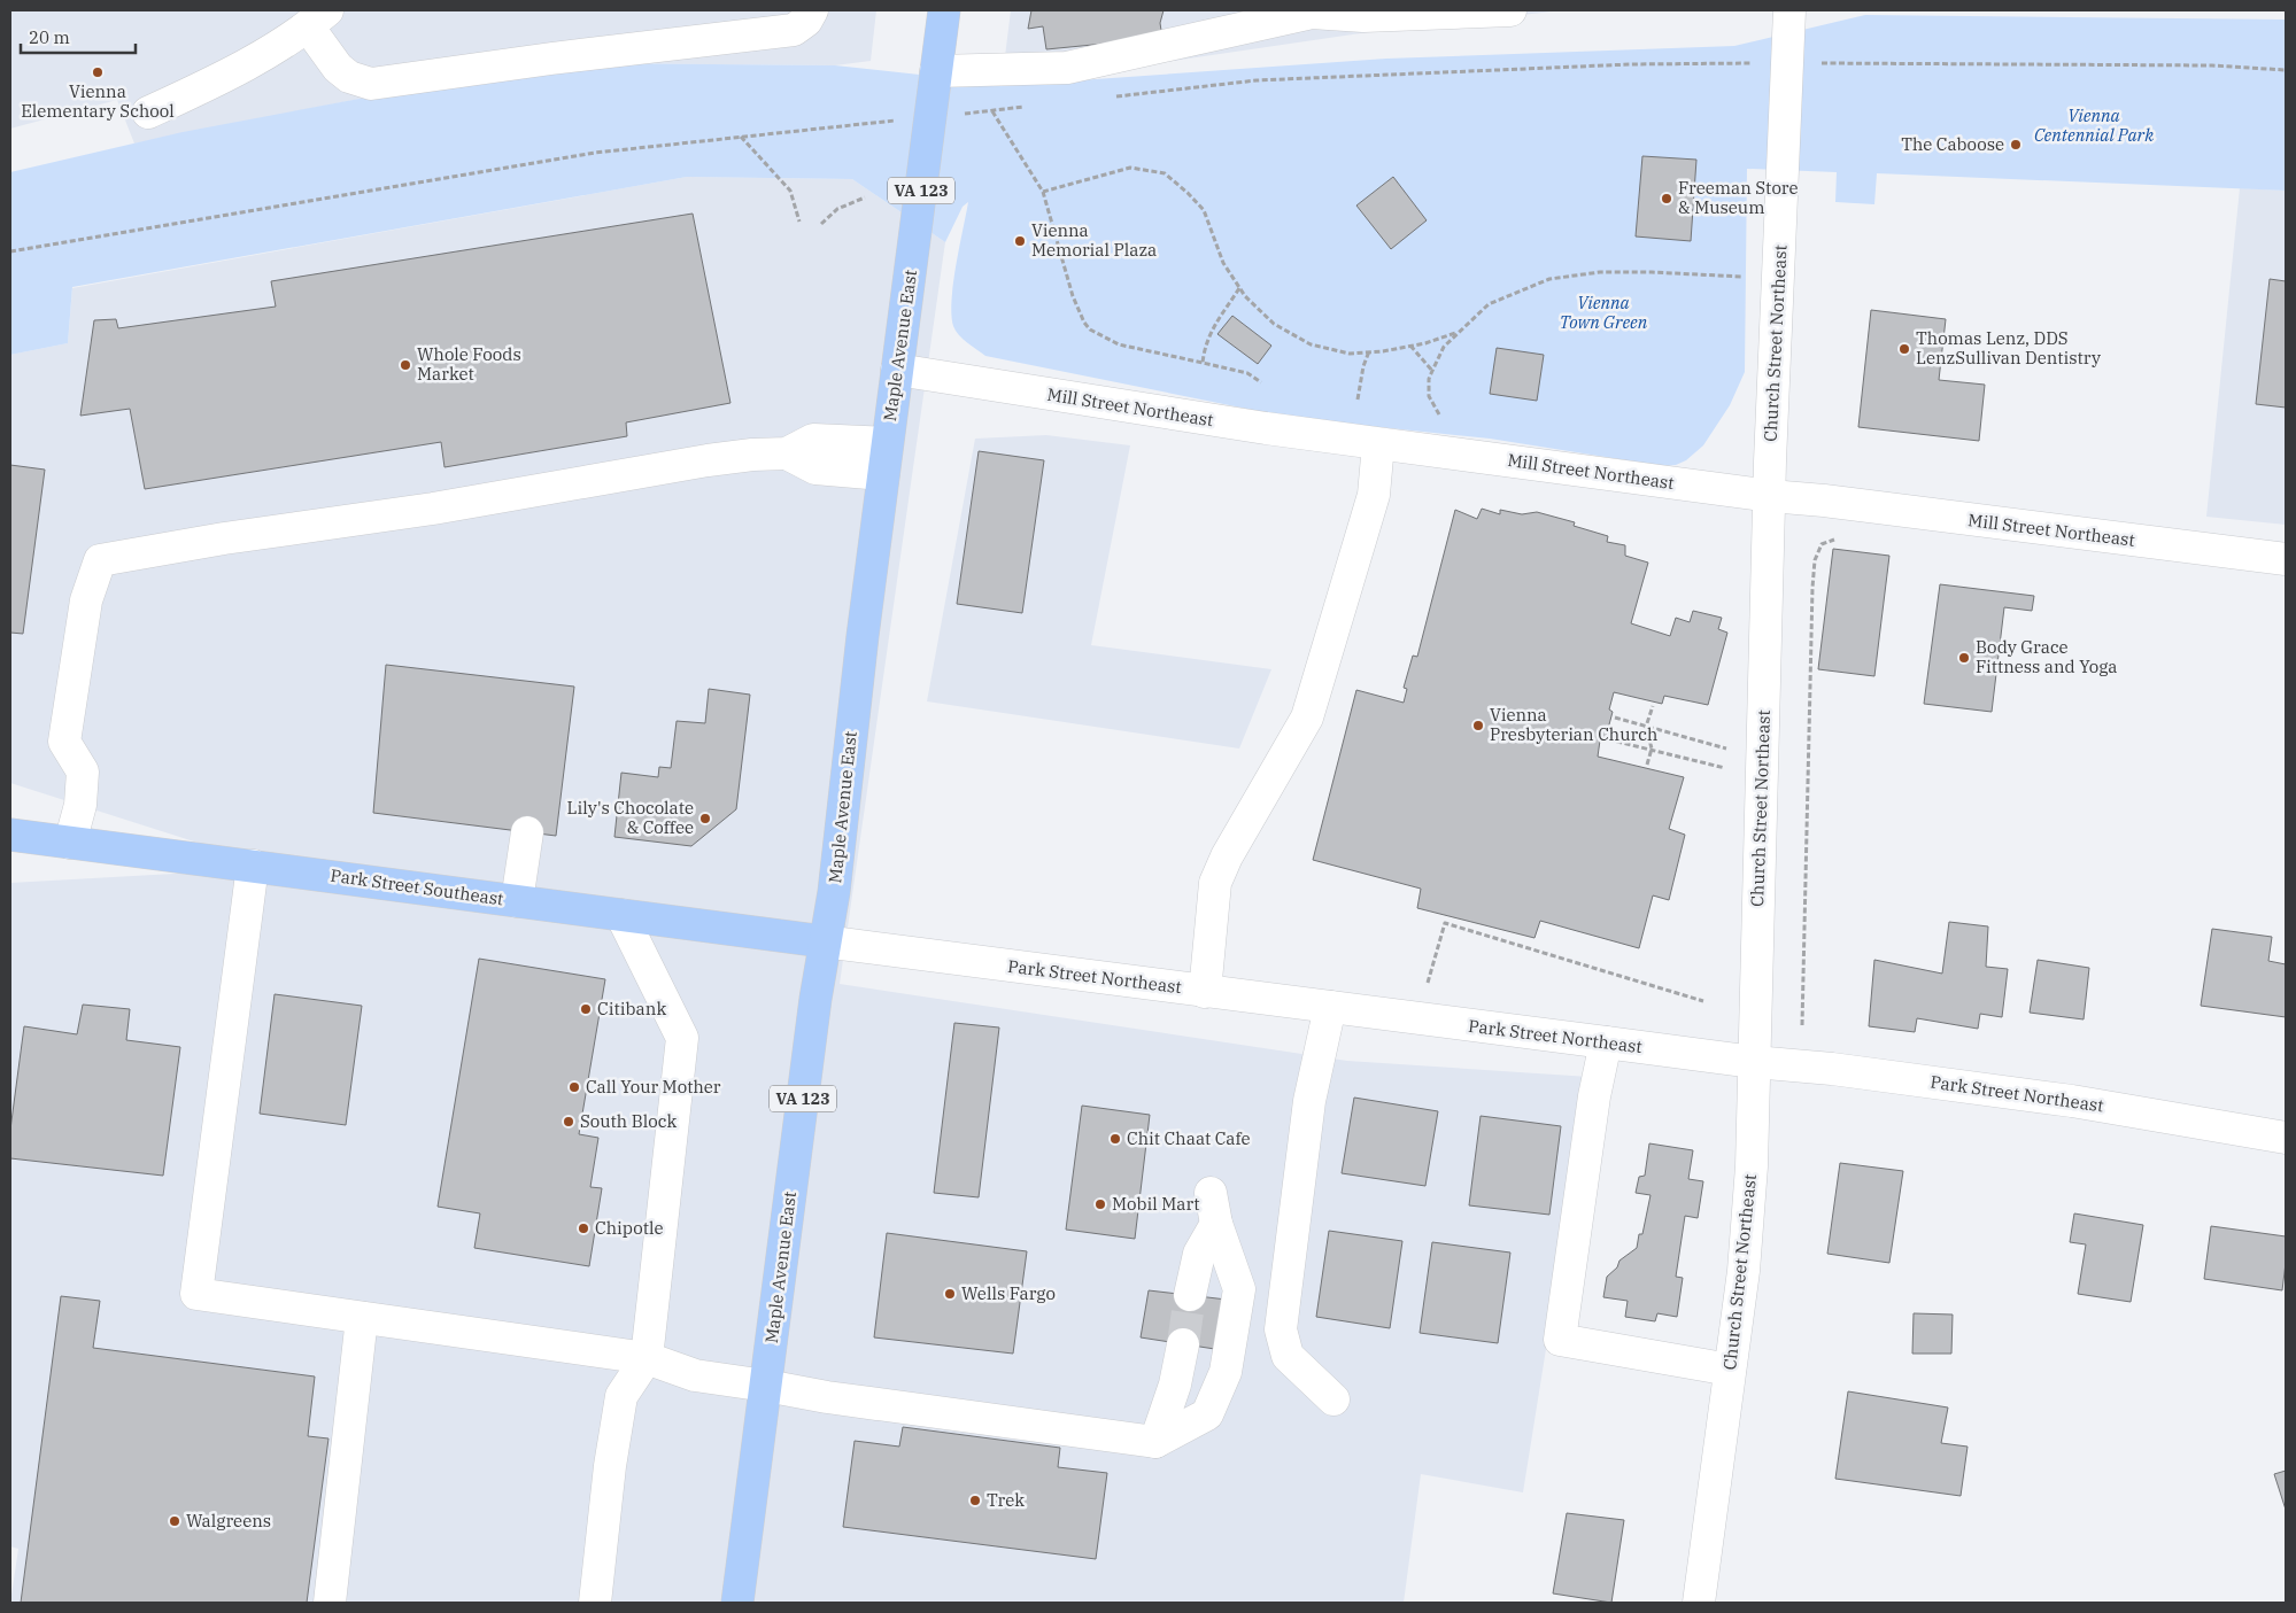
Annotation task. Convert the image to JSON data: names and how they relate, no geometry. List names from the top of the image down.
{
  "streets": {
    "main road": ["VA 123", "Maple Avenue East", "Park Street Southeast"],
    "street": ["Church Street Northeast", "Mill Street Northeast", "Park Street Northeast"]
  },
  "crossings": [
    ["Church Street Northeast", "Mill Street Northeast"],
    ["Church Street Northeast", "Park Street Northeast"],
    ["Maple Avenue East", "Mill Street Northeast"],
    ["Maple Avenue East", "Park Street Southeast"],
    ["Maple Avenue East", "Park Street Northeast"],
    ["Park Street Southeast", "Park Street Northeast"]
  ],
  "parks": ["Vienna Centennial Park", "Vienna Town Green"],
  "places": [
    "Vienna Elementary School",
    "The Caboose",
    "Freeman Store & Museum",
    "Vienna Memorial Plaza",
    "Thomas Lenz, DDS LenzSullivan Dentistry",
    "Whole Foods Market",
    "Body Grace Fittness and Yoga",
    "Vienna Presbyterian Church",
    "Lily's Chocolate & Coffee",
    "Citibank",
    "Call Your Mother",
    "South Block",
    "Chit Chaat Cafe",
    "Mobil Mart",
    "Chipotle",
    "Wells Fargo",
    "Trek",
    "Walgreens"
  ],
  "scale_bar": "20 m"
}
